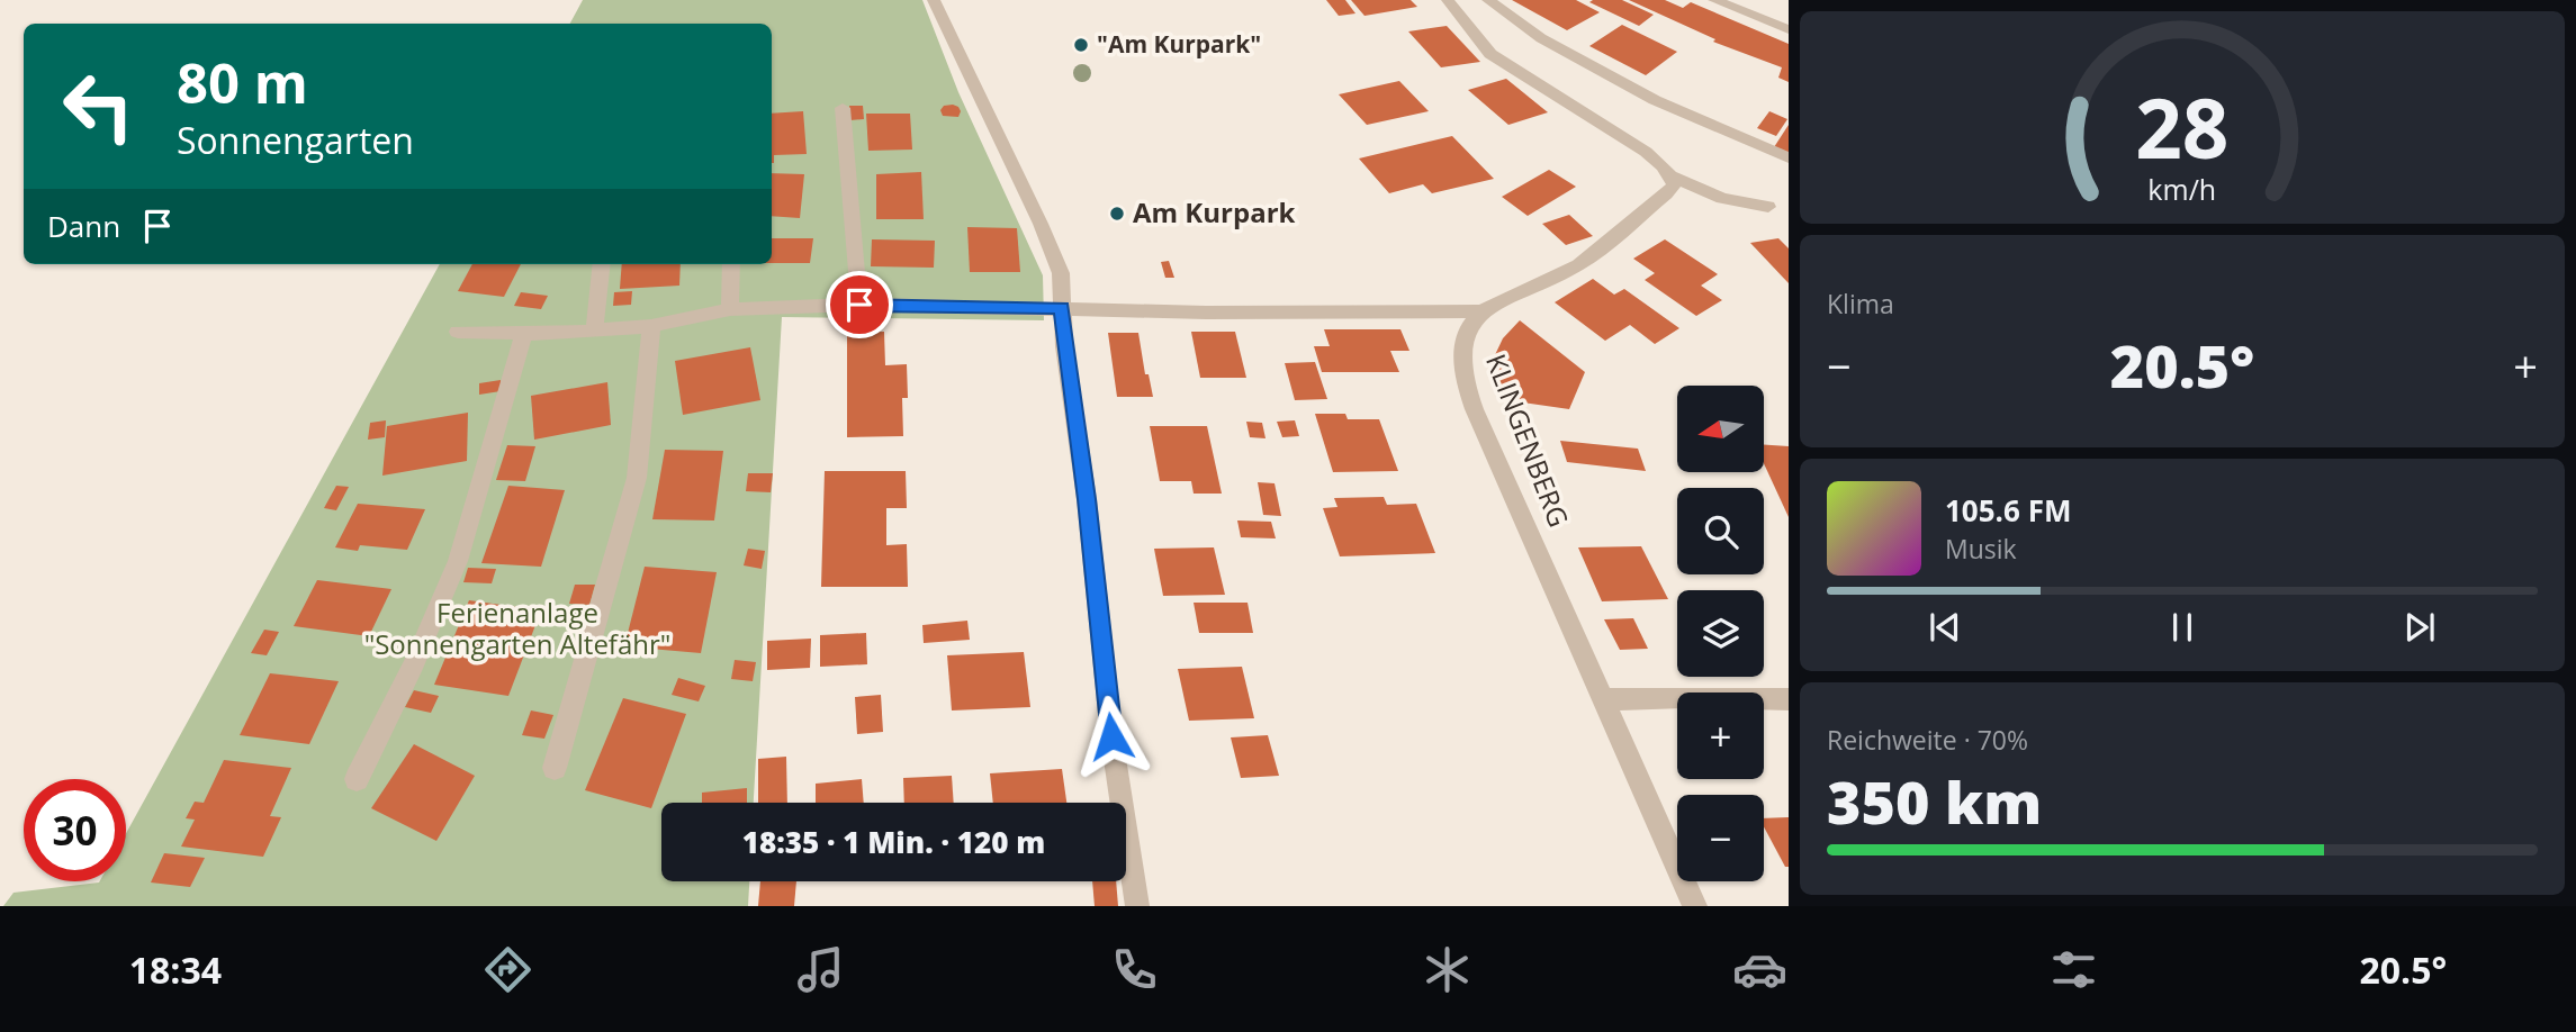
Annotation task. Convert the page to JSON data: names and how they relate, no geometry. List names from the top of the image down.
{
  "streets": {
    "street": ["KLINGENBERG"]
  },
  "parks": ["Ferienanlage \"Sonnengarten Altefähr\""],
  "places": ["\"Am Kurpark\"", "Am Kurpark"],
  "north": "left",
  "page": {
    "turn": ["80 m", "Sonnengarten"],
    "then": "Dann",
    "tile": [
      "Klima",
      ["Reichweite · 70%", "350 km"]
    ],
    "heat": ["−", "20.5°", "+"],
    "map_buttons": ["+", "−"],
    "song": ["105.6 FM", "Musik"],
    "limit": "30",
    "trip": "18:35 · 1 Min. · 120 m",
    "tabs": ["18:34", "20.5°"],
    "gauge": ["28", "km/h"]
  }
}
